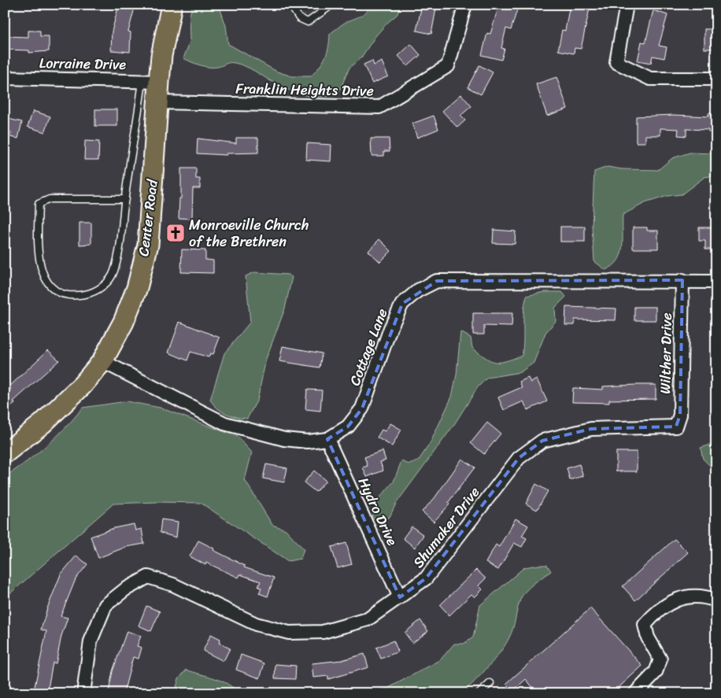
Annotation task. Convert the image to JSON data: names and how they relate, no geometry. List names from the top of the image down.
{
  "streets": {
    "main road": ["Center Road"],
    "street": [
      "Lorraine Drive",
      "Franklin Heights Drive",
      "Cottage Lane",
      "Wilther Drive",
      "Hydro Drive",
      "Shumaker Drive"
    ]
  },
  "crossings": [
    ["Lorraine Drive", "Center Road"],
    ["Franklin Heights Drive", "Center Road"],
    ["Center Road", "Cottage Lane"],
    ["Cottage Lane", "Wilther Drive"],
    ["Cottage Lane", "Hydro Drive"],
    ["Wilther Drive", "Shumaker Drive"],
    ["Hydro Drive", "Shumaker Drive"]
  ],
  "places": {
    "church": ["Monroeville Church of the Brethren"]
  }
}
